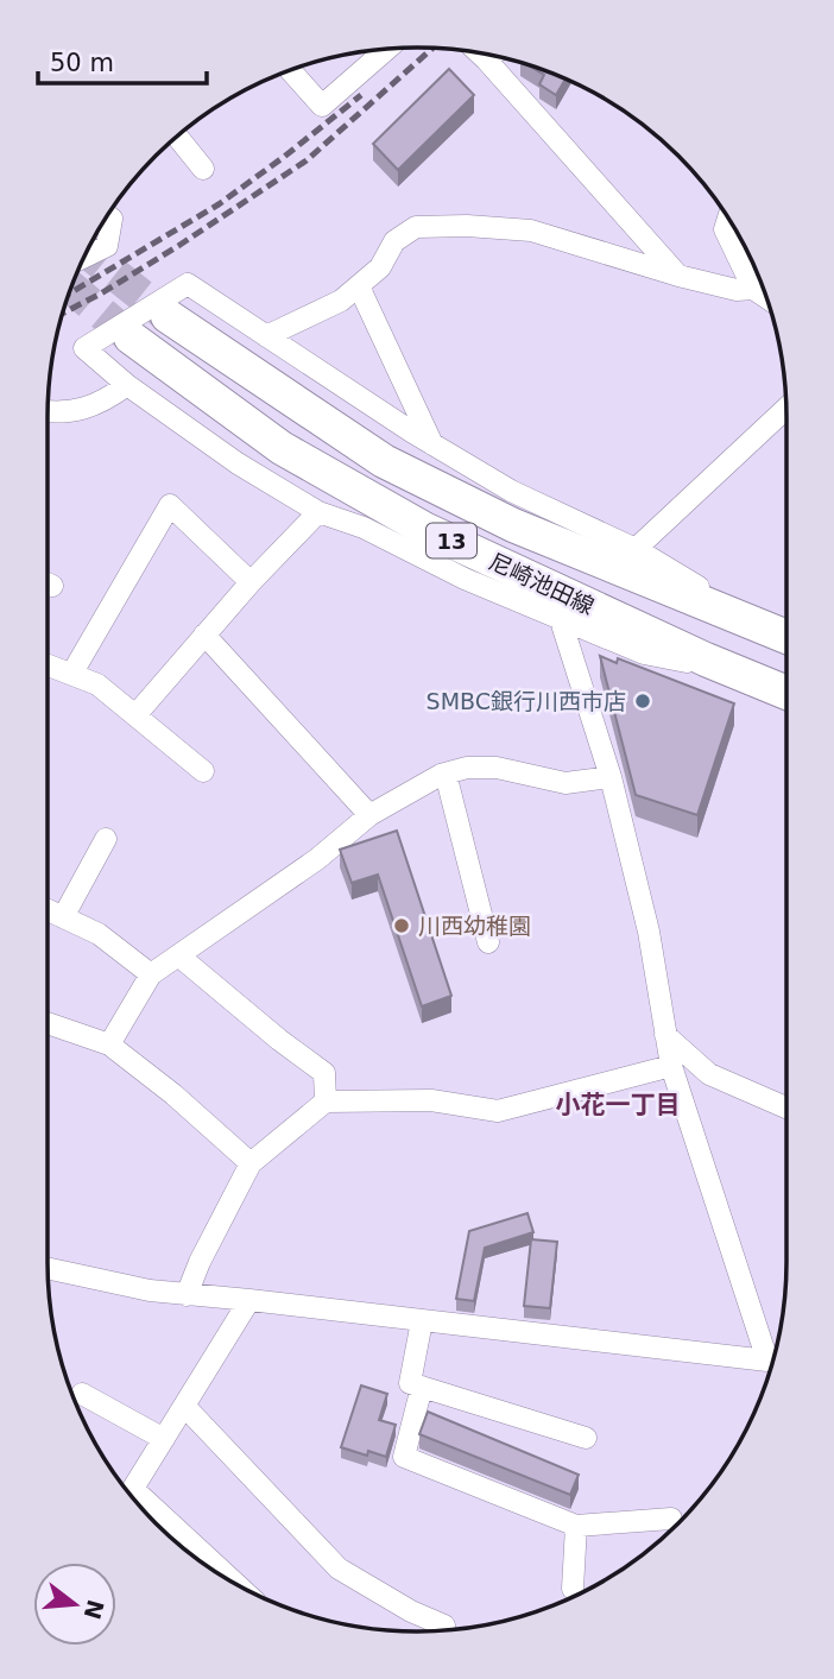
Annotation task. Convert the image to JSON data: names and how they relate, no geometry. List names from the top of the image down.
{
  "streets": {
    "main road": ["13", "尼崎池田線"]
  },
  "districts": ["小花一丁目"],
  "places": ["SMBC銀行川西市店", "川西幼稚園"],
  "scale_bar": "50 m",
  "north": "right"
}
